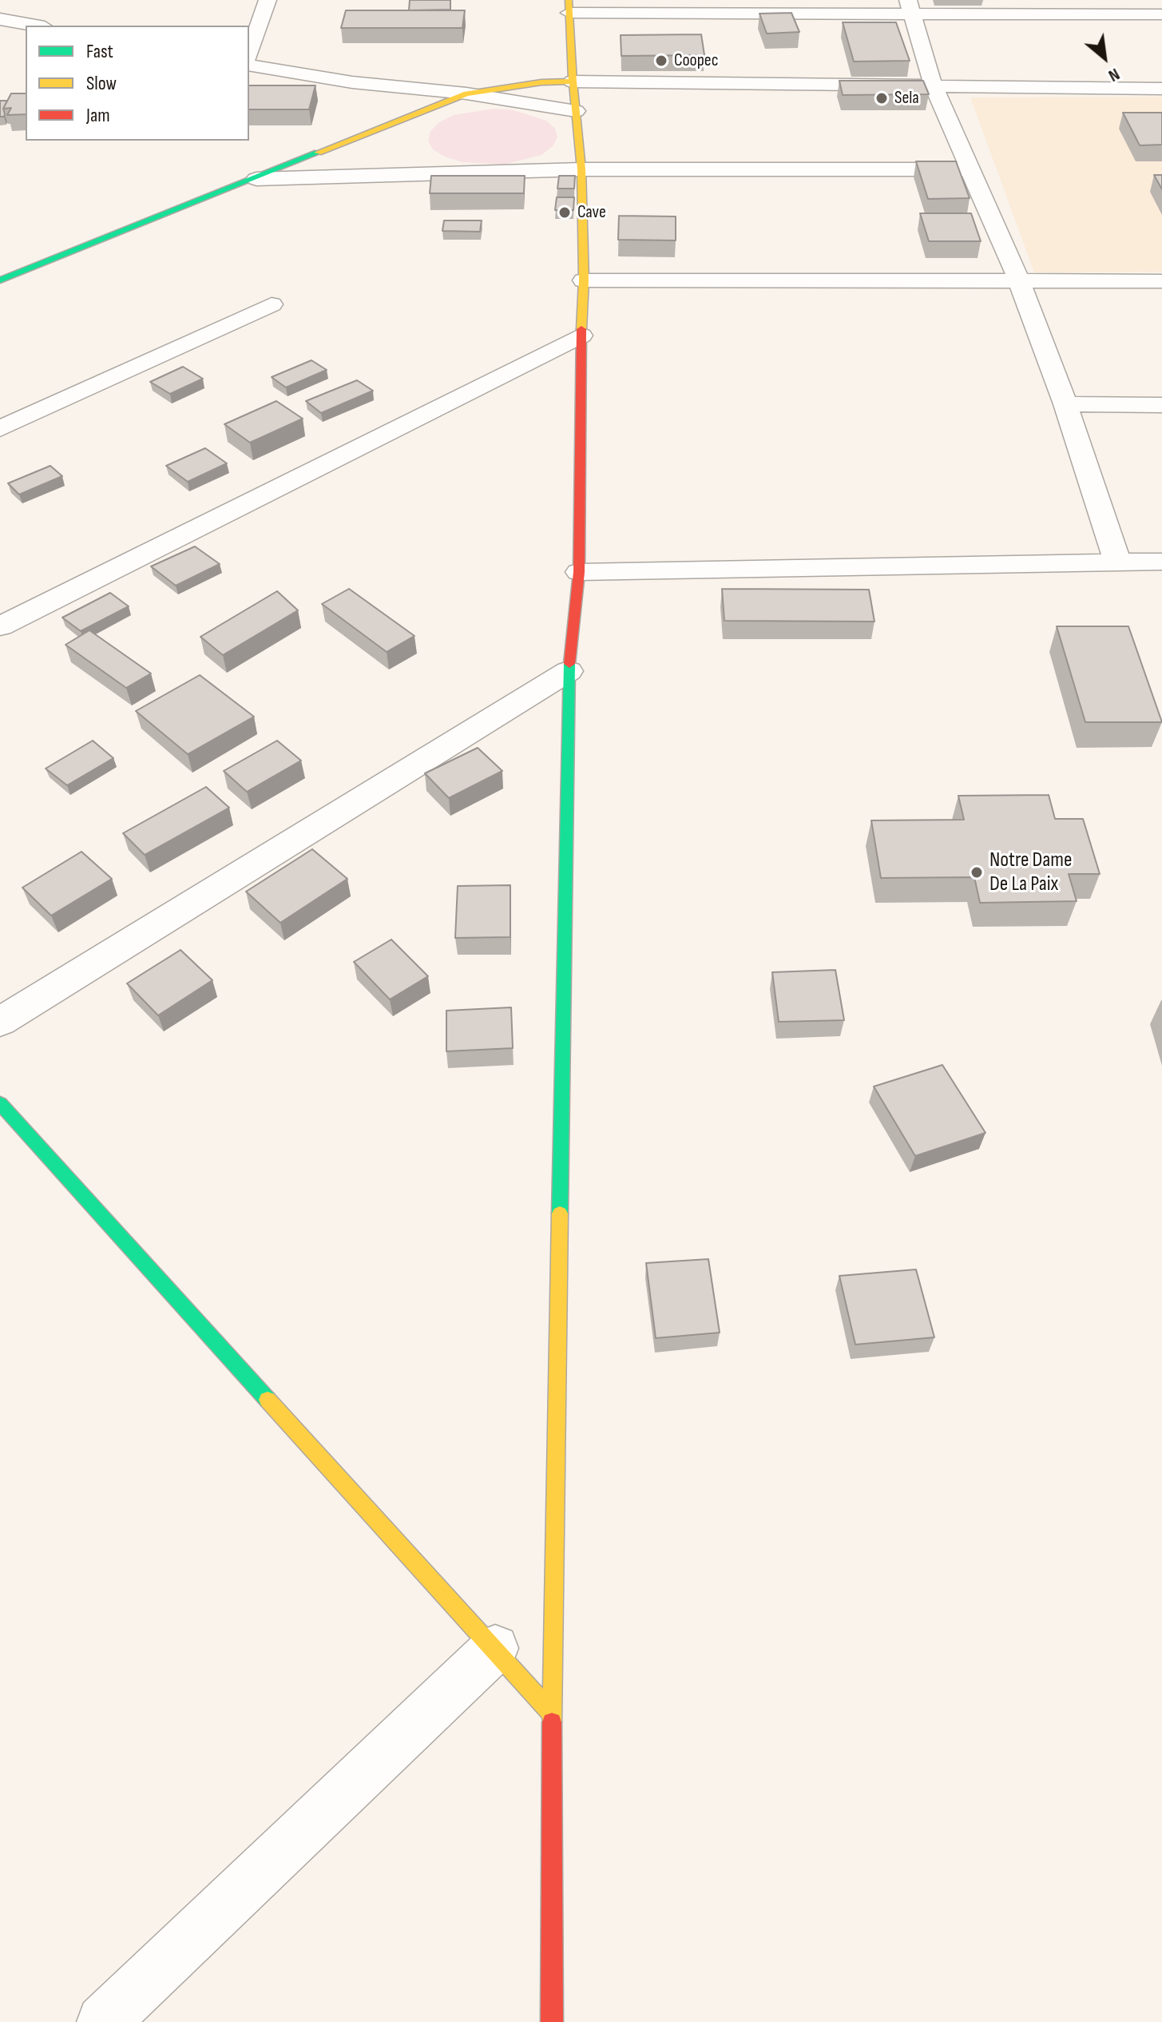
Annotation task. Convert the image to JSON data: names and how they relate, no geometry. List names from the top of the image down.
{
  "places": [
    "Coopec",
    "Sela",
    "Cave",
    "Notre Dame De La Paix"
  ],
  "legend": ["Fast", "Slow", "Jam"],
  "north": "bottom right"
}
